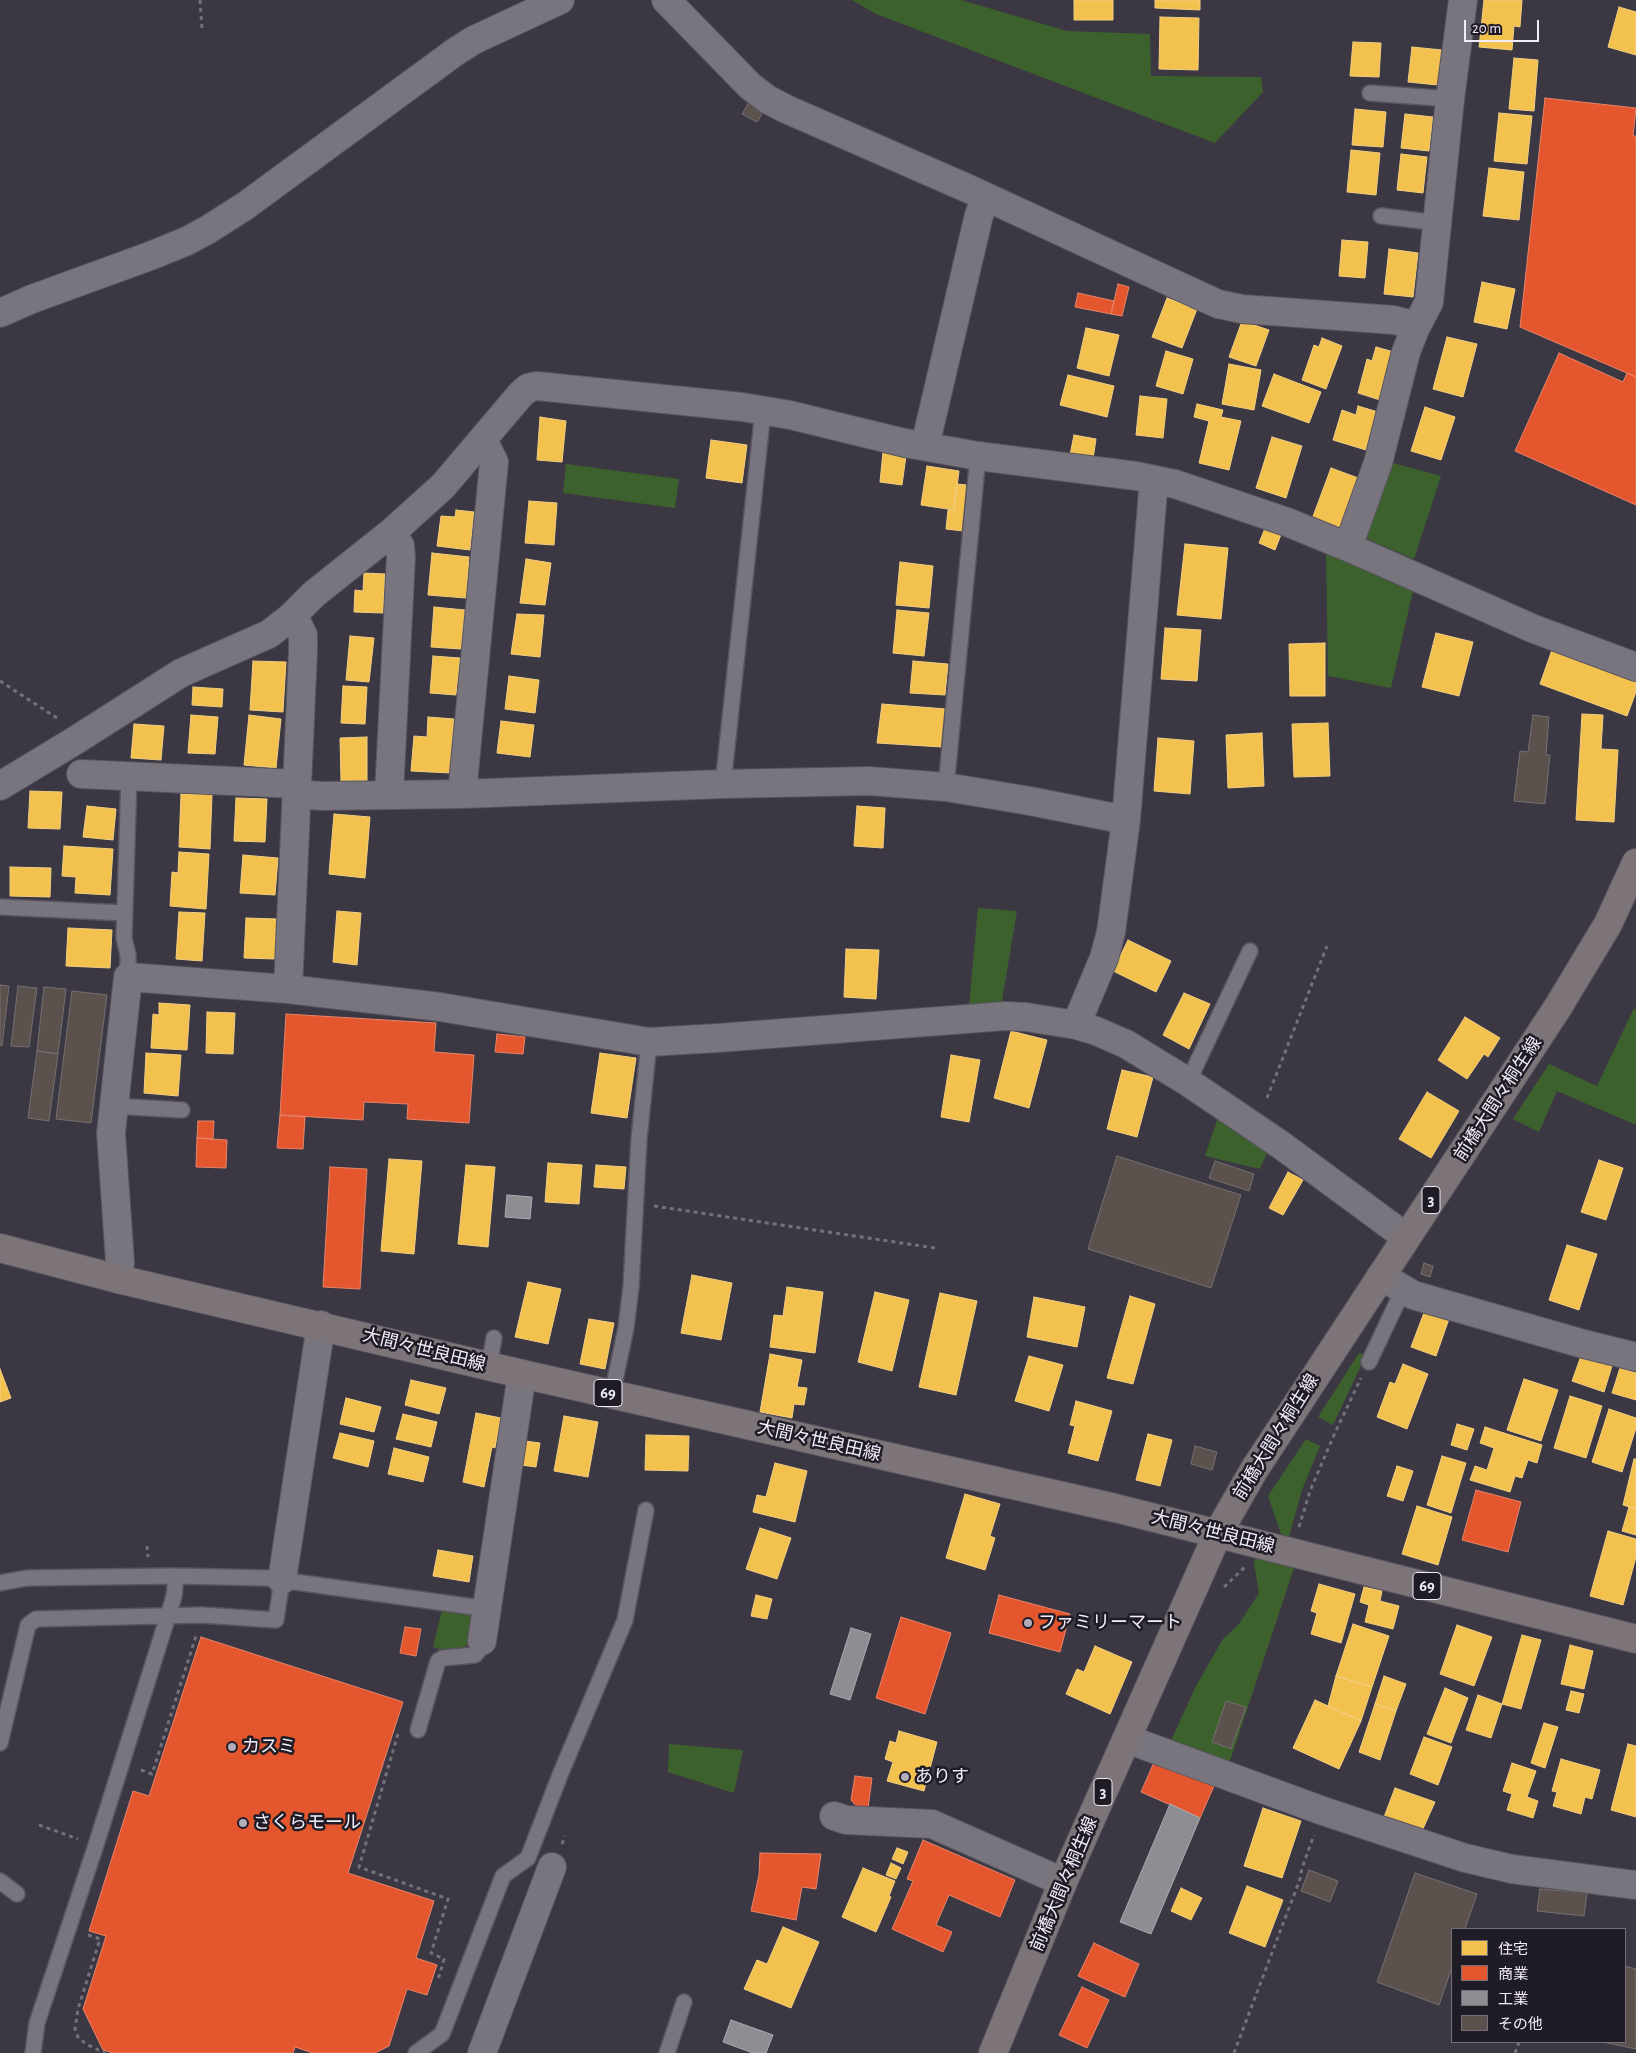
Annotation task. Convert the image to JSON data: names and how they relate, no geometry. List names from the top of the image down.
{
  "streets": {
    "main road": [
      "前橋大間々桐生線",
      "3",
      "大間々世良田線",
      "69"
    ]
  },
  "crossings": [
    ["前橋大間々桐生線", "大間々世良田線"]
  ],
  "places": [
    "ファミリーマート",
    "カスミ",
    "ありす",
    "さくらモール"
  ],
  "legend": [
    "住宅",
    "商業",
    "工業",
    "その他"
  ],
  "scale_bar": "20 m"
}
